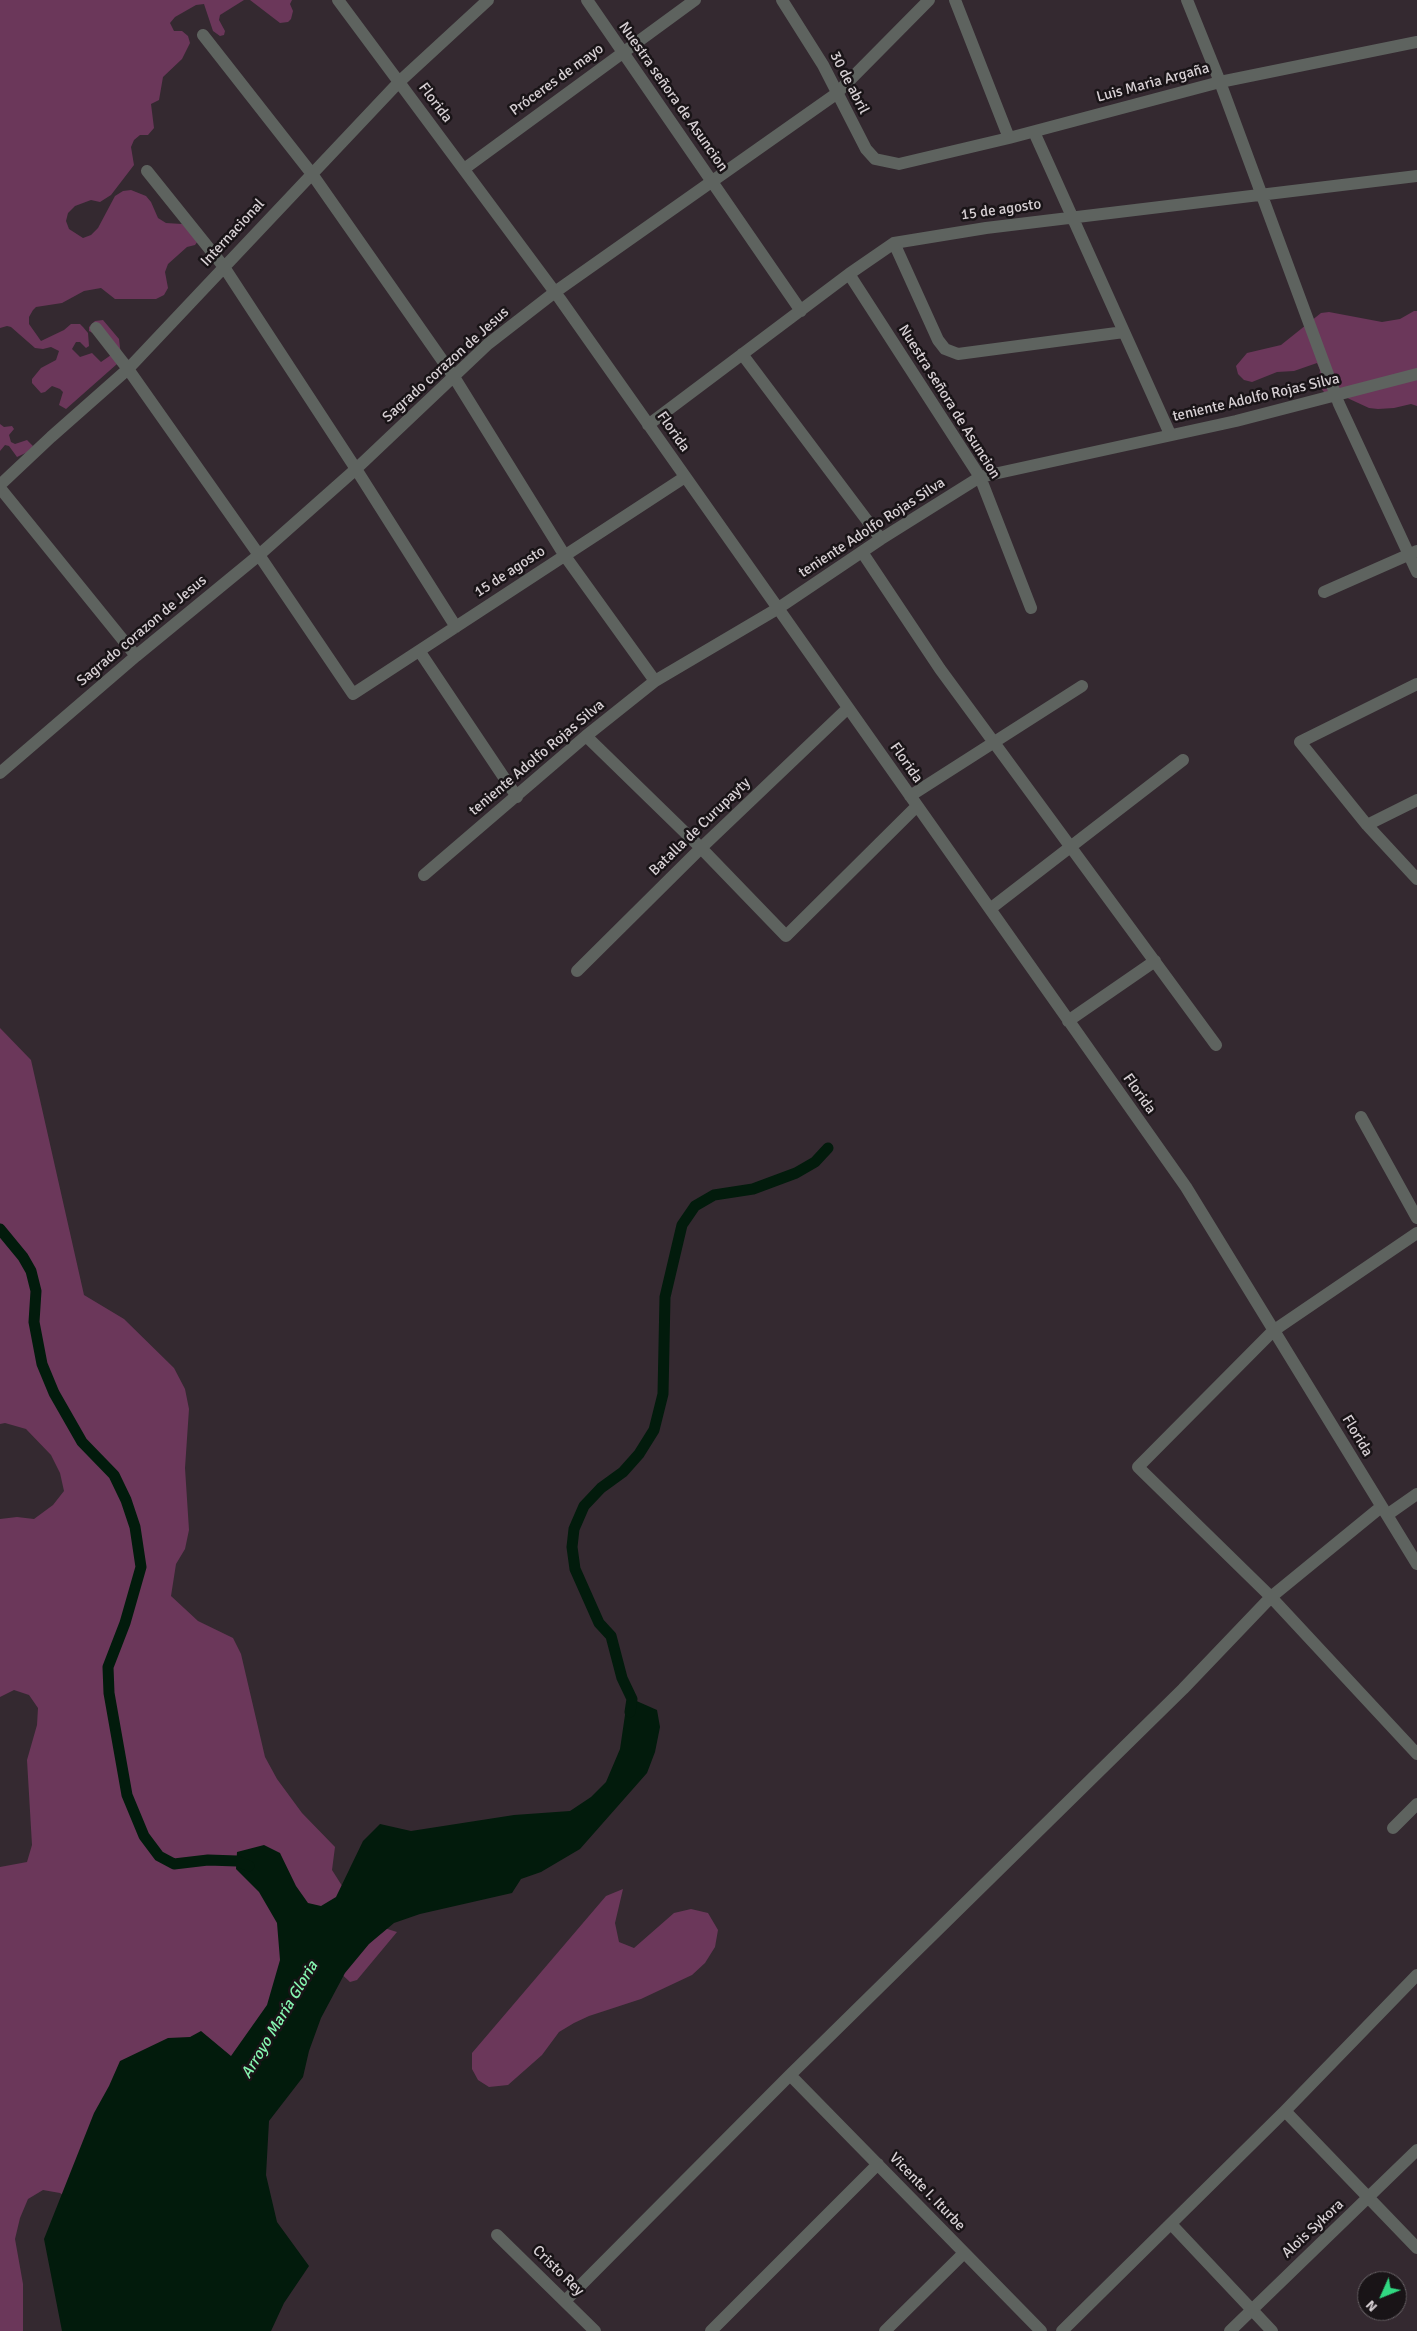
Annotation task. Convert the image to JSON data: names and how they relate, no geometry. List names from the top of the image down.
{
  "streets": {
    "street": [
      "Próceres de mayo",
      "30 de abril",
      "Luis Maria Argaña",
      "Nuestra señora de Asuncion",
      "Florida",
      "15 de agosto",
      "Internacional",
      "Sagrado corazon de Jesus",
      "teniente Adolfo Rojas Silva",
      "Batalla de Curupayty",
      "Vicente I. Iturbe",
      "Alois Sykora",
      "Cristo Rey"
    ]
  },
  "crossings": [
    ["Próceres de mayo", "Nuestra señora de Asuncion"],
    ["Próceres de mayo", "Florida"],
    ["30 de abril", "Luis Maria Argaña"],
    ["30 de abril", "Sagrado corazon de Jesus"],
    ["Nuestra señora de Asuncion", "15 de agosto"],
    ["Nuestra señora de Asuncion", "Sagrado corazon de Jesus"],
    ["Nuestra señora de Asuncion", "teniente Adolfo Rojas Silva"],
    ["Florida", "15 de agosto"],
    ["Florida", "Internacional"],
    ["Florida", "Sagrado corazon de Jesus"],
    ["Florida", "teniente Adolfo Rojas Silva"],
    ["Florida", "Batalla de Curupayty"],
    ["15 de agosto", "Sagrado corazon de Jesus"]
  ],
  "water": ["Arroyo María Gloria"],
  "north": "bottom left"
}
